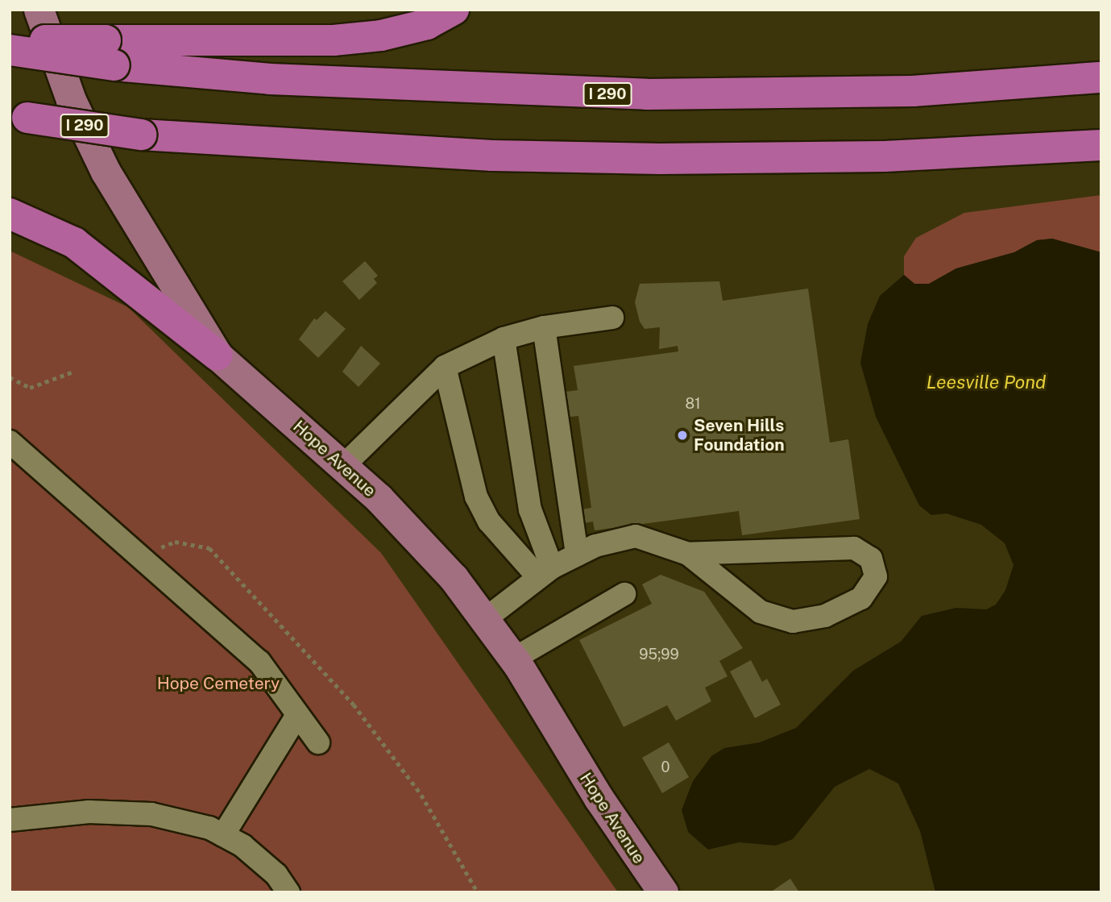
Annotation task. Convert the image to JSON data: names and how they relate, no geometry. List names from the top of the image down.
{
  "streets": {
    "highway": ["I 290"],
    "main road": ["Hope Avenue"]
  },
  "water": ["Leesville Pond"],
  "parks": ["Hope Cemetery"],
  "places": ["Seven Hills Foundation"],
  "house_numbers": ["81", "95;99", "0"]
}
